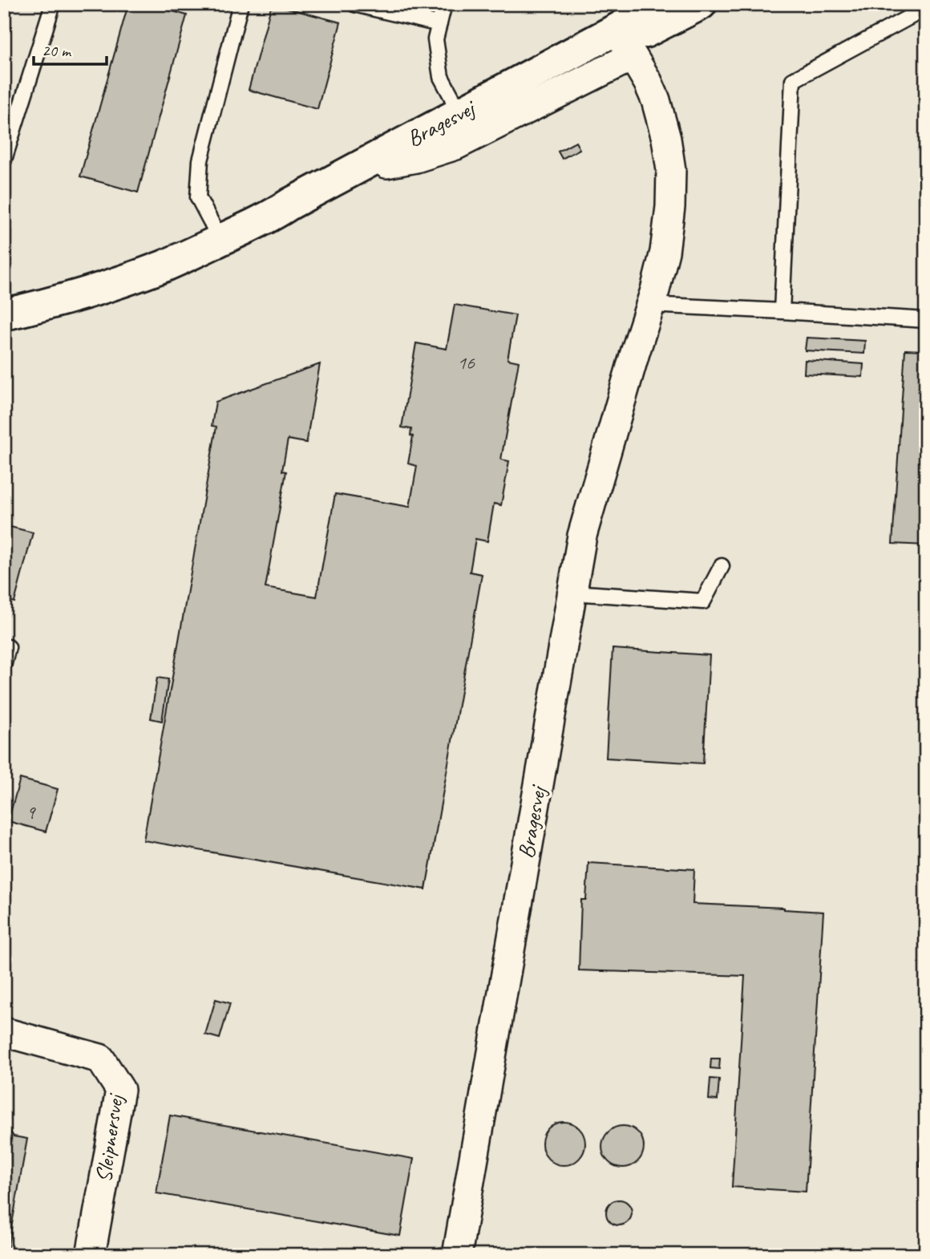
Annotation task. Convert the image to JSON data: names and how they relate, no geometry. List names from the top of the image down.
{
  "streets": {
    "main road": ["Bragesvej"],
    "street": ["Sleipnersvej"]
  },
  "house_numbers": ["16", "9"],
  "scale_bar": "20 m"
}
